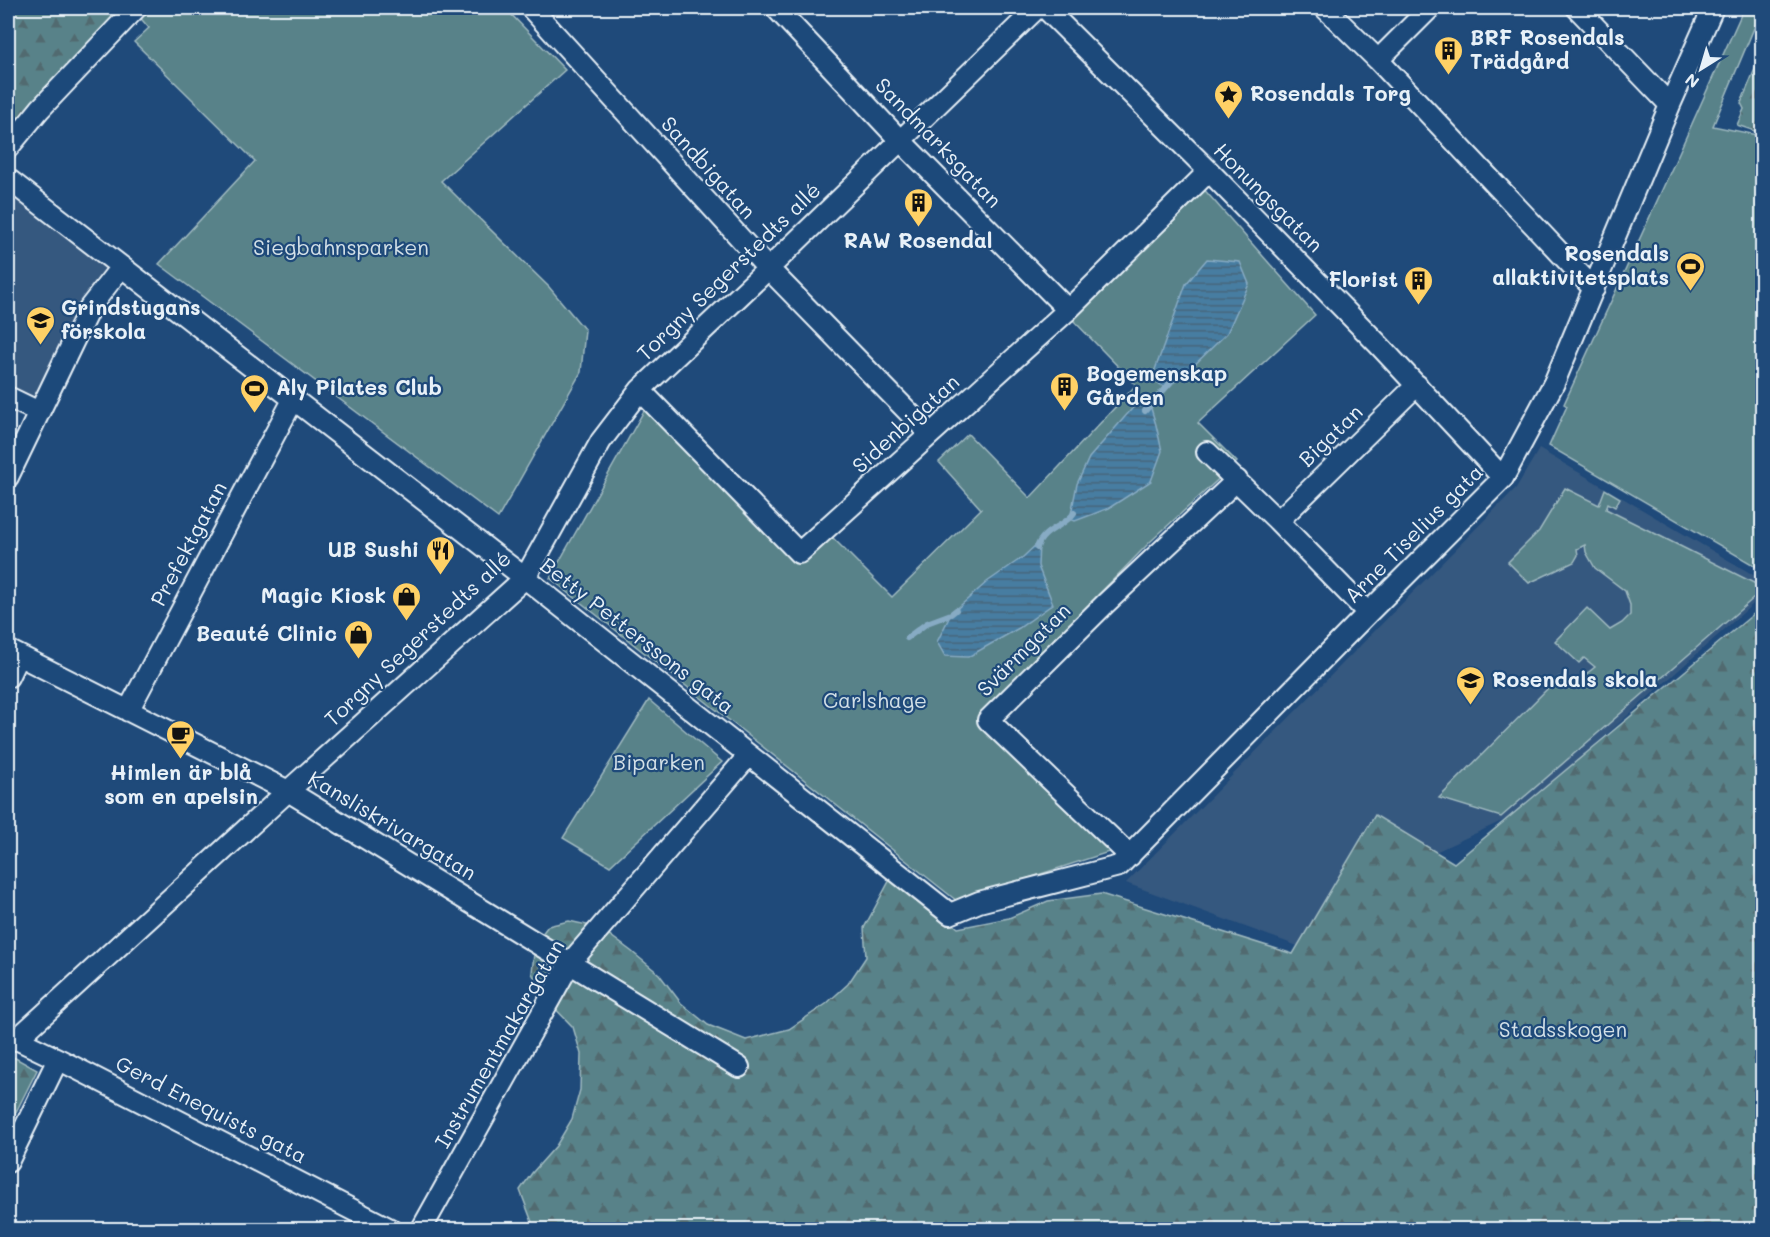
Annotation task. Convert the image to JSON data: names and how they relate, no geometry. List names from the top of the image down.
{
  "streets": {
    "street": [
      "Sandmarksgatan",
      "Sandbigatan",
      "Honungsgatan",
      "Torgny Segerstedts allé",
      "Sidenbigatan",
      "Bigatan",
      "Arne Tiselius gata",
      "Prefektgatan",
      "Betty Petterssons gata",
      "Svärmgatan",
      "Kansliskrivargatan",
      "Instrumentmakargatan",
      "Gerd Enequists gata"
    ]
  },
  "crossings": [
    ["Sandmarksgatan", "Torgny Segerstedts allé"],
    ["Sandmarksgatan", "Sidenbigatan"],
    ["Sandbigatan", "Torgny Segerstedts allé"],
    ["Sandbigatan", "Sidenbigatan"],
    ["Honungsgatan", "Sidenbigatan"],
    ["Honungsgatan", "Bigatan"],
    ["Honungsgatan", "Arne Tiselius gata"],
    ["Torgny Segerstedts allé", "Sidenbigatan"],
    ["Torgny Segerstedts allé", "Betty Petterssons gata"],
    ["Torgny Segerstedts allé", "Kansliskrivargatan"],
    ["Torgny Segerstedts allé", "Gerd Enequists gata"],
    ["Arne Tiselius gata", "Betty Petterssons gata"],
    ["Arne Tiselius gata", "Svärmgatan"],
    ["Prefektgatan", "Betty Petterssons gata"],
    ["Prefektgatan", "Kansliskrivargatan"],
    ["Betty Petterssons gata", "Instrumentmakargatan"],
    ["Kansliskrivargatan", "Instrumentmakargatan"]
  ],
  "parks": [
    "Siegbahnsparken",
    "Carlshage",
    "Biparken",
    "Stadsskogen"
  ],
  "places": {
    "building": [
      "BRF Rosendals Trädgård",
      "RAW Rosendal",
      "Florist",
      "Bogemenskap Gården"
    ],
    "place": ["Rosendals Torg"],
    "sports": ["Rosendals allaktivitetsplats", "Aly Pilates Club"],
    "school or university": ["Grindstugans förskola", "Rosendals skola"],
    "restaurant": ["UB Sushi"],
    "shop": ["Magic Kiosk", "Beauté Clinic"],
    "cafe": ["Himlen är blå som en apelsin"]
  },
  "north": "bottom left"
}
